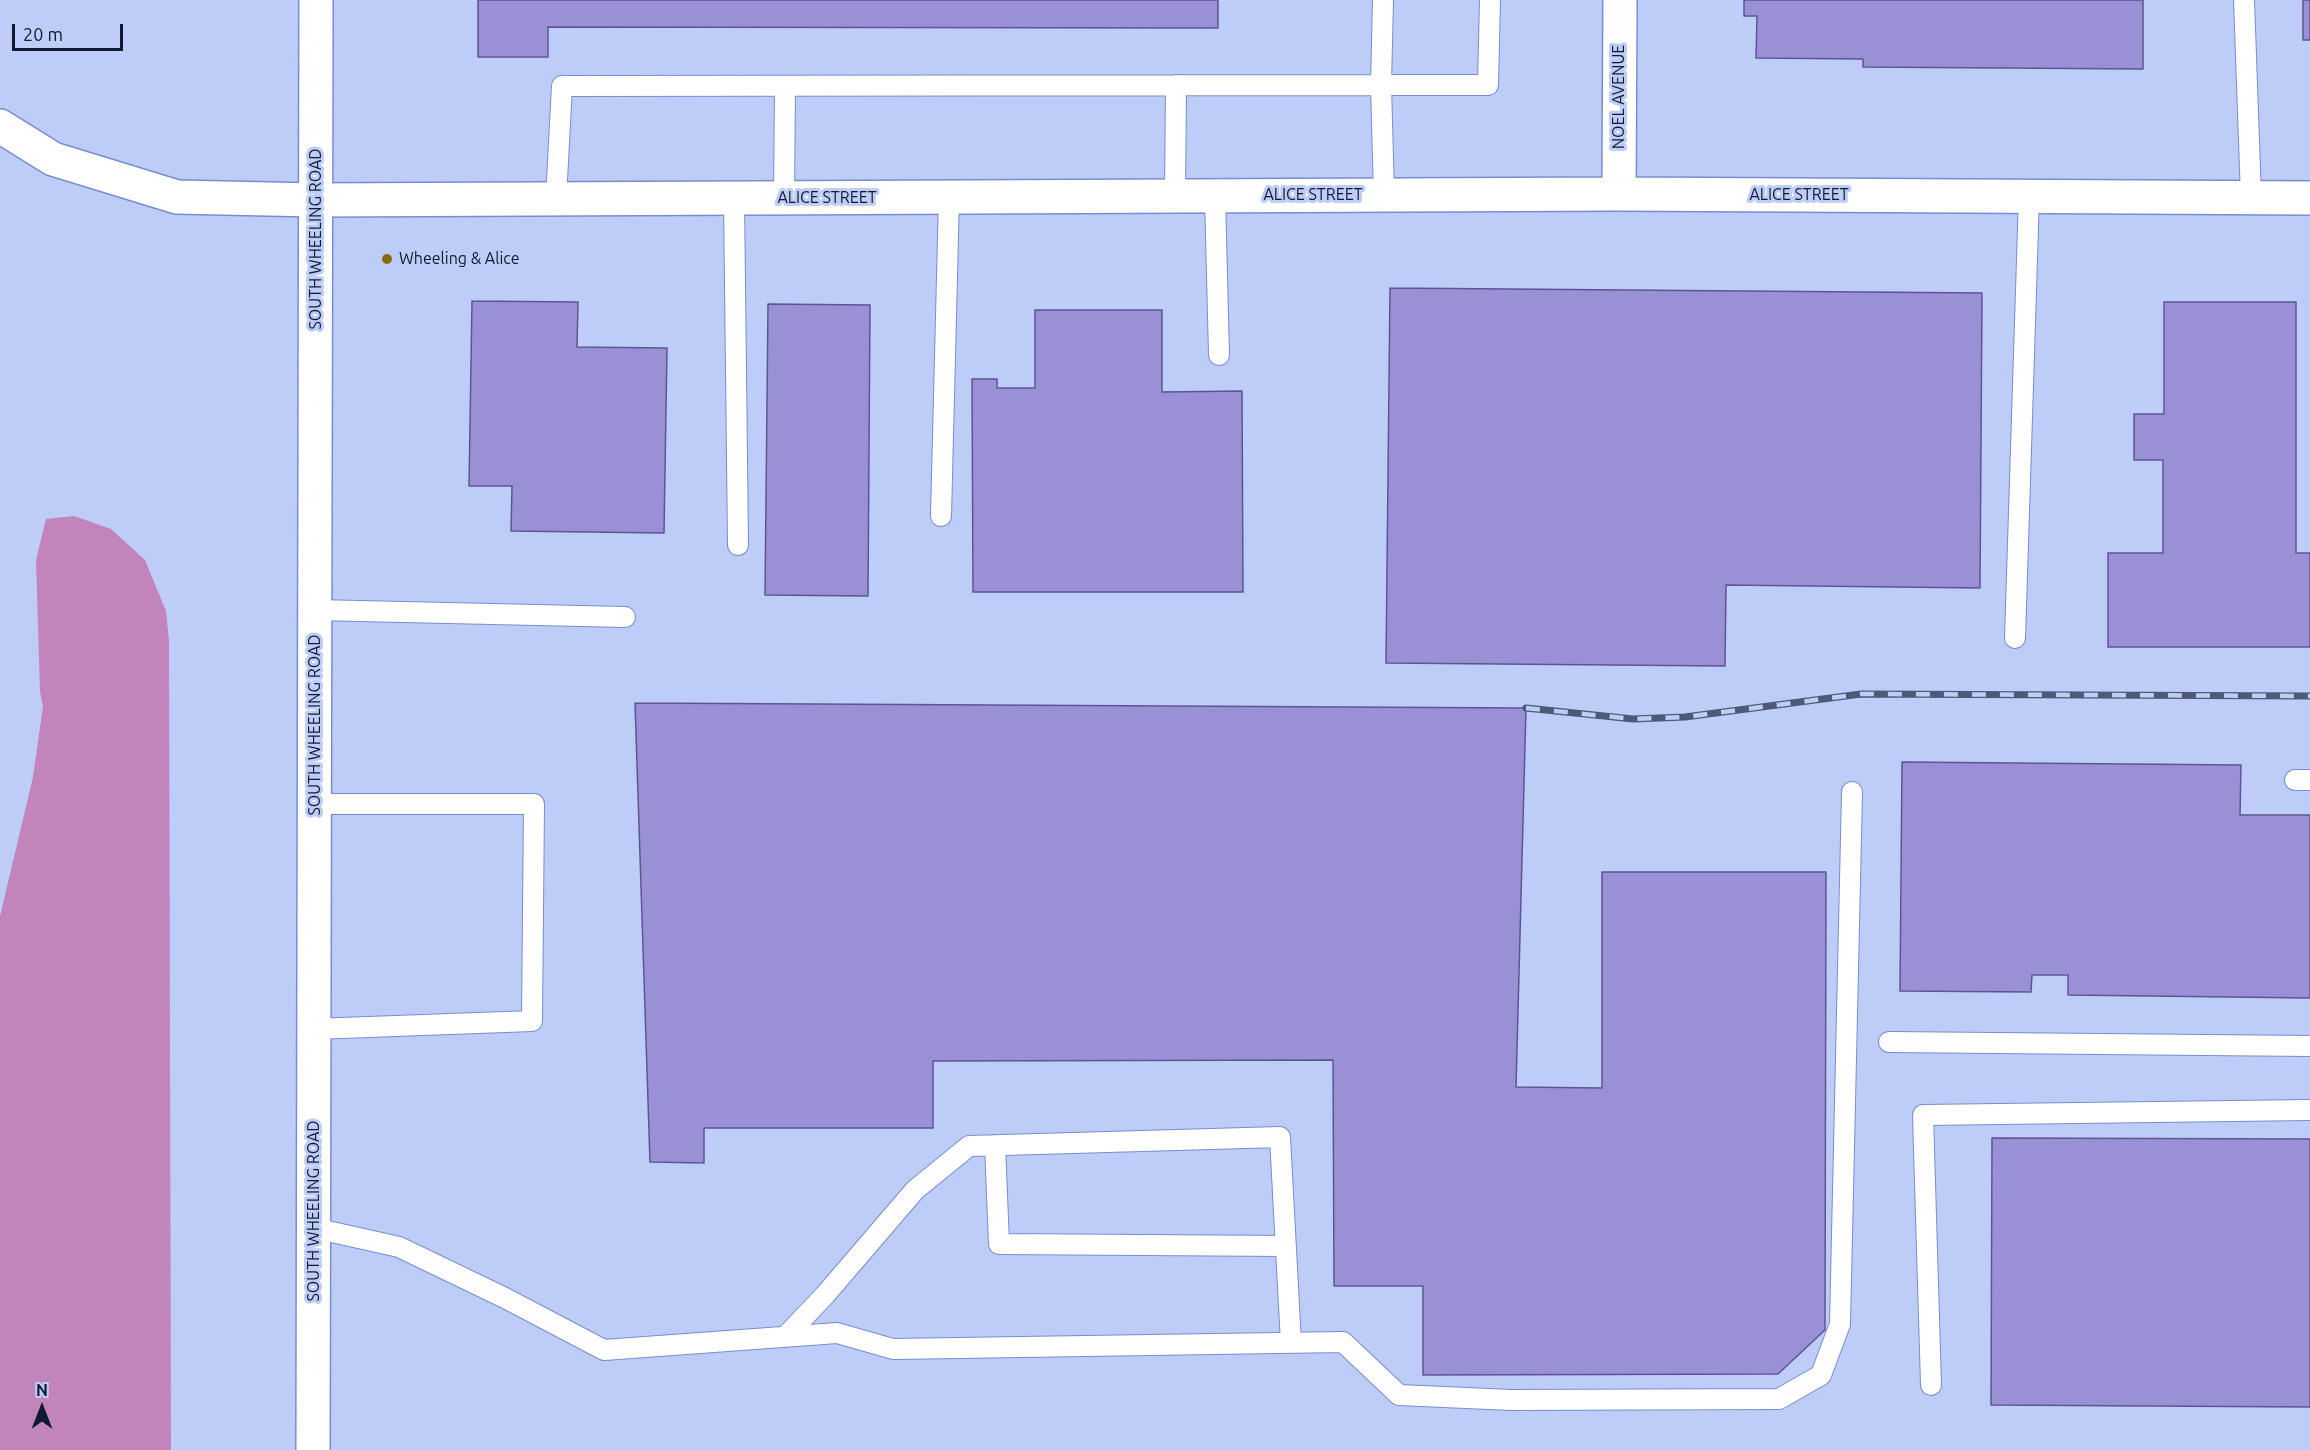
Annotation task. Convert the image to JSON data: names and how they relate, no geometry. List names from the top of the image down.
{
  "streets": {
    "street": ["NOEL AVENUE", "ALICE STREET", "SOUTH WHEELING ROAD"]
  },
  "crossings": [
    ["NOEL AVENUE", "ALICE STREET"],
    ["ALICE STREET", "SOUTH WHEELING ROAD"]
  ],
  "places": ["Wheeling & Alice"],
  "scale_bar": "20 m",
  "north": "top"
}
